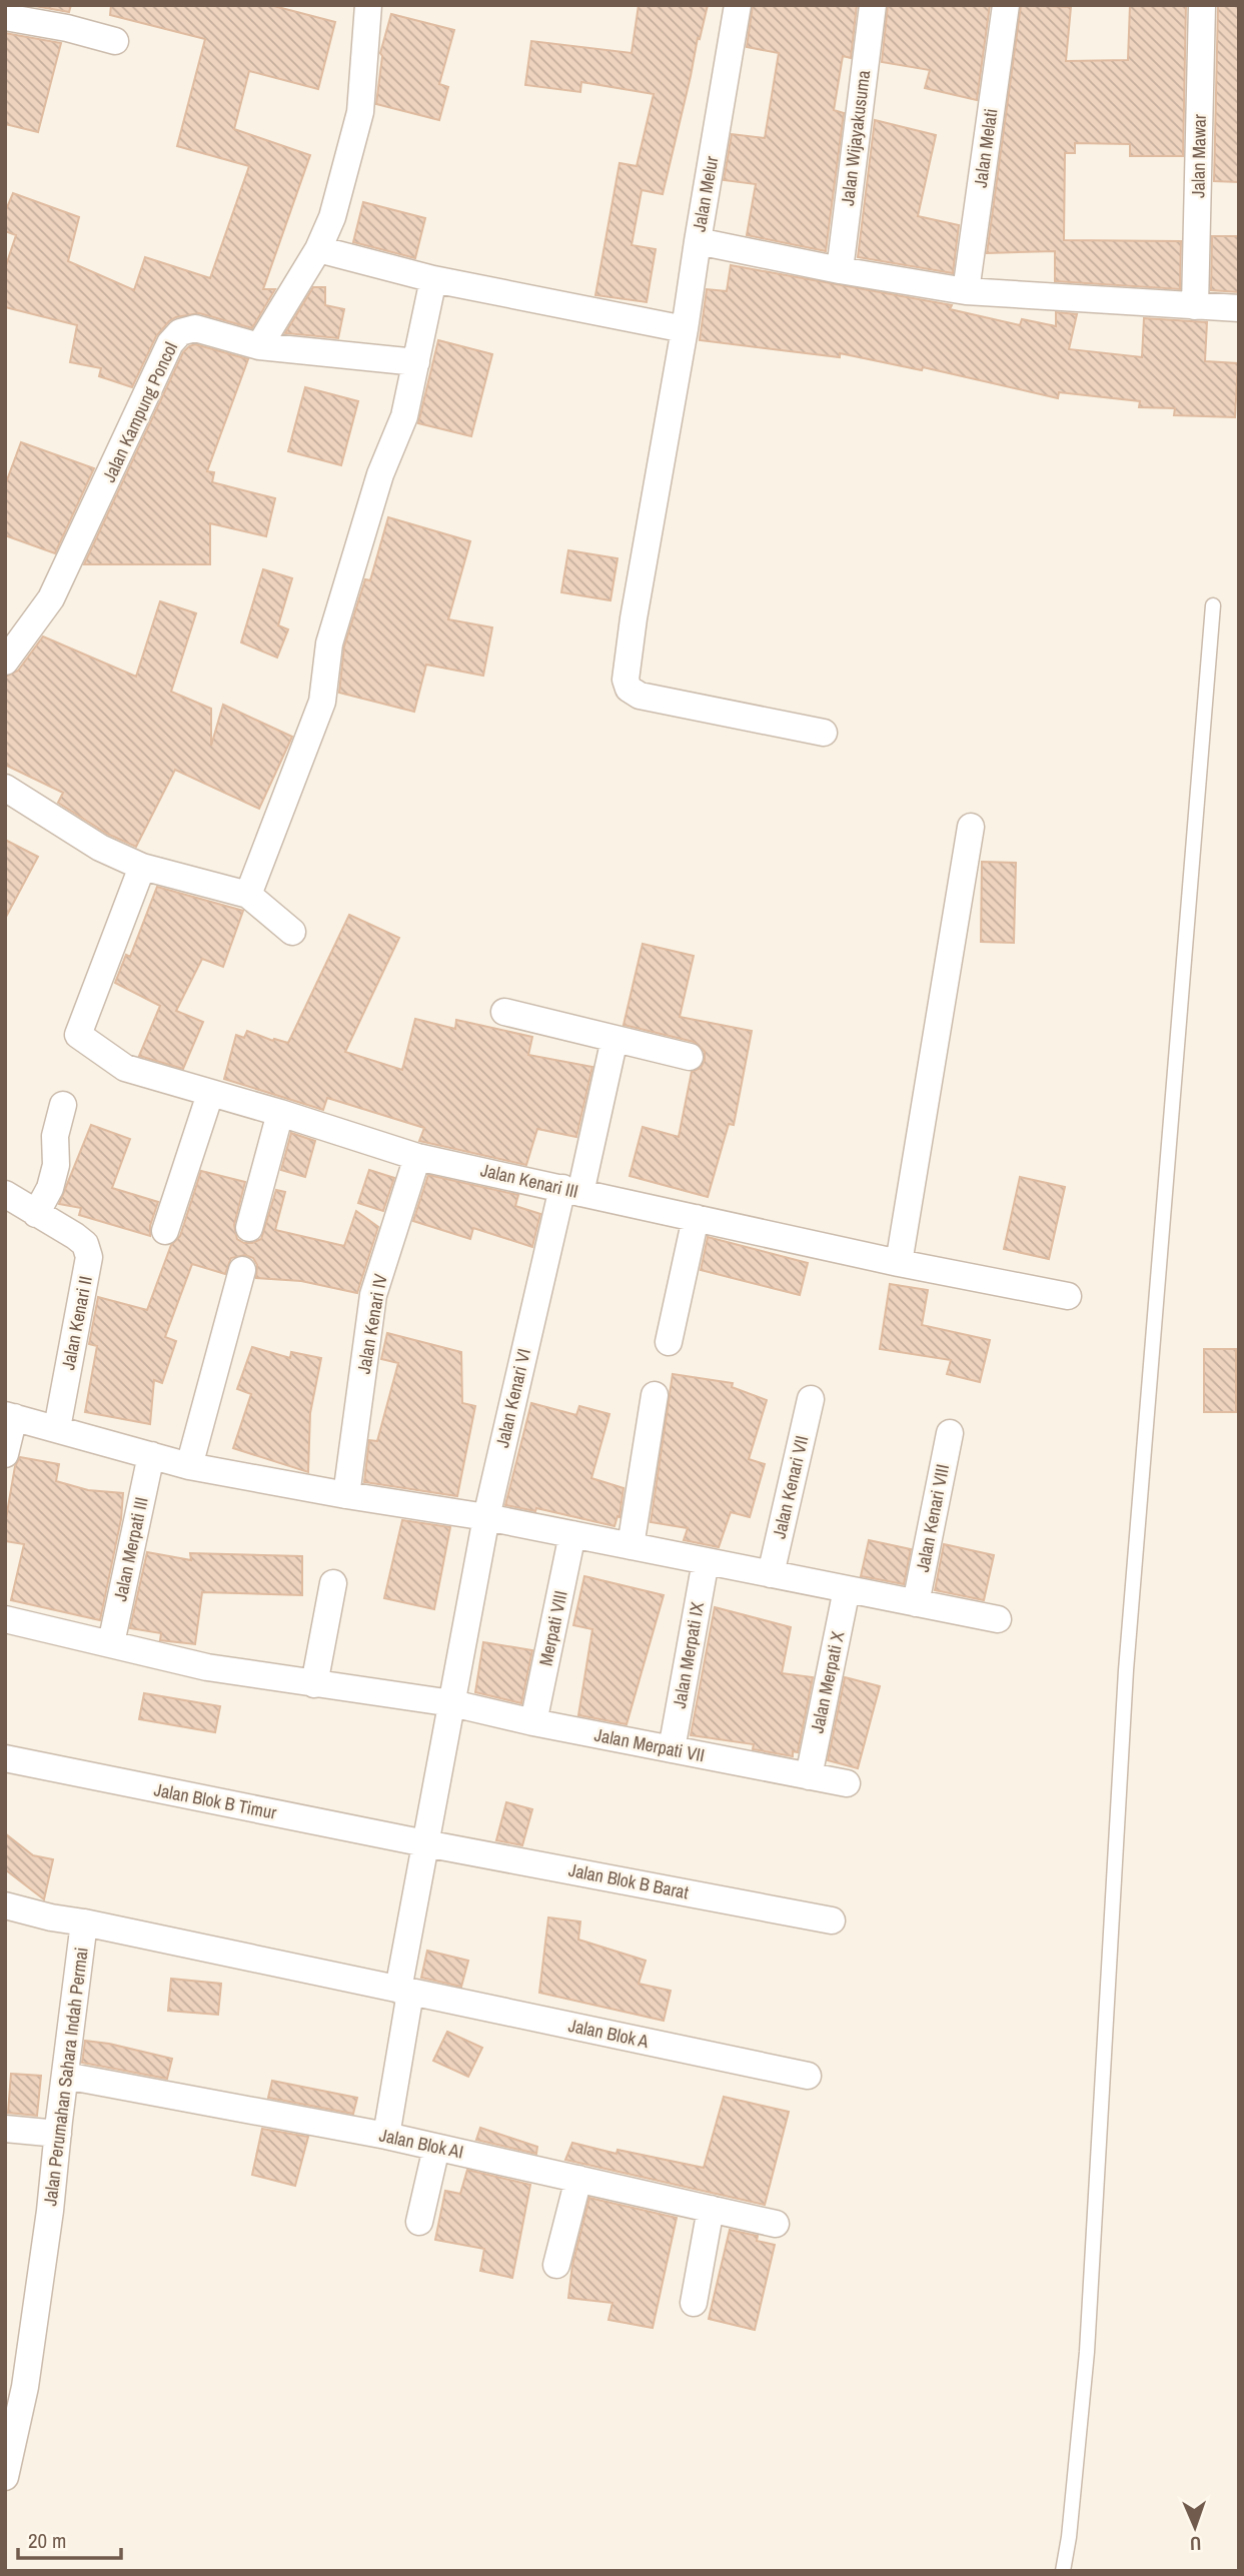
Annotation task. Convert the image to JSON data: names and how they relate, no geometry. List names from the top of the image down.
{
  "streets": {
    "street": [
      "Jalan Wijayakusuma",
      "Jalan Melati",
      "Jalan Mawar",
      "Jalan Melur",
      "Jalan Kampung Poncol",
      "Jalan Kenari III",
      "Jalan Kenari II",
      "Jalan Kenari IV",
      "Jalan Kenari VI",
      "Jalan Kenari VII",
      "Jalan Kenari VIII",
      "Jalan Merpati III",
      "Merpati VIII",
      "Jalan Merpati IX",
      "Jalan Merpati X",
      "Jalan Merpati VII",
      "Jalan Blok B Timur",
      "Jalan Blok B Barat",
      "Jalan Blok A",
      "Jalan Perumahan Sahara Indah Permai",
      "Jalan Blok AI"
    ]
  },
  "crossings": [
    ["Jalan Wijayakusuma", "Jalan Melur"],
    ["Jalan Melati", "Jalan Melur"],
    ["Jalan Mawar", "Jalan Melur"],
    ["Jalan Kenari III", "Jalan Kenari IV"],
    ["Jalan Kenari III", "Jalan Kenari VI"],
    ["Jalan Kenari VI", "Jalan Merpati VII"],
    ["Jalan Kenari VI", "Jalan Blok B Timur"],
    ["Jalan Kenari VI", "Jalan Blok B Barat"],
    ["Jalan Kenari VI", "Jalan Blok A"],
    ["Jalan Kenari VI", "Jalan Perumahan Sahara Indah Permai"],
    ["Jalan Kenari VI", "Jalan Blok AI"],
    ["Jalan Merpati III", "Jalan Merpati VII"],
    ["Merpati VIII", "Jalan Merpati VII"],
    ["Jalan Merpati IX", "Jalan Merpati VII"],
    ["Jalan Merpati X", "Jalan Merpati VII"],
    ["Jalan Blok B Timur", "Jalan Blok B Barat"],
    ["Jalan Blok A", "Jalan Perumahan Sahara Indah Permai"],
    ["Jalan Perumahan Sahara Indah Permai", "Jalan Blok AI"]
  ],
  "scale_bar": "20 m",
  "north": "bottom"
}
